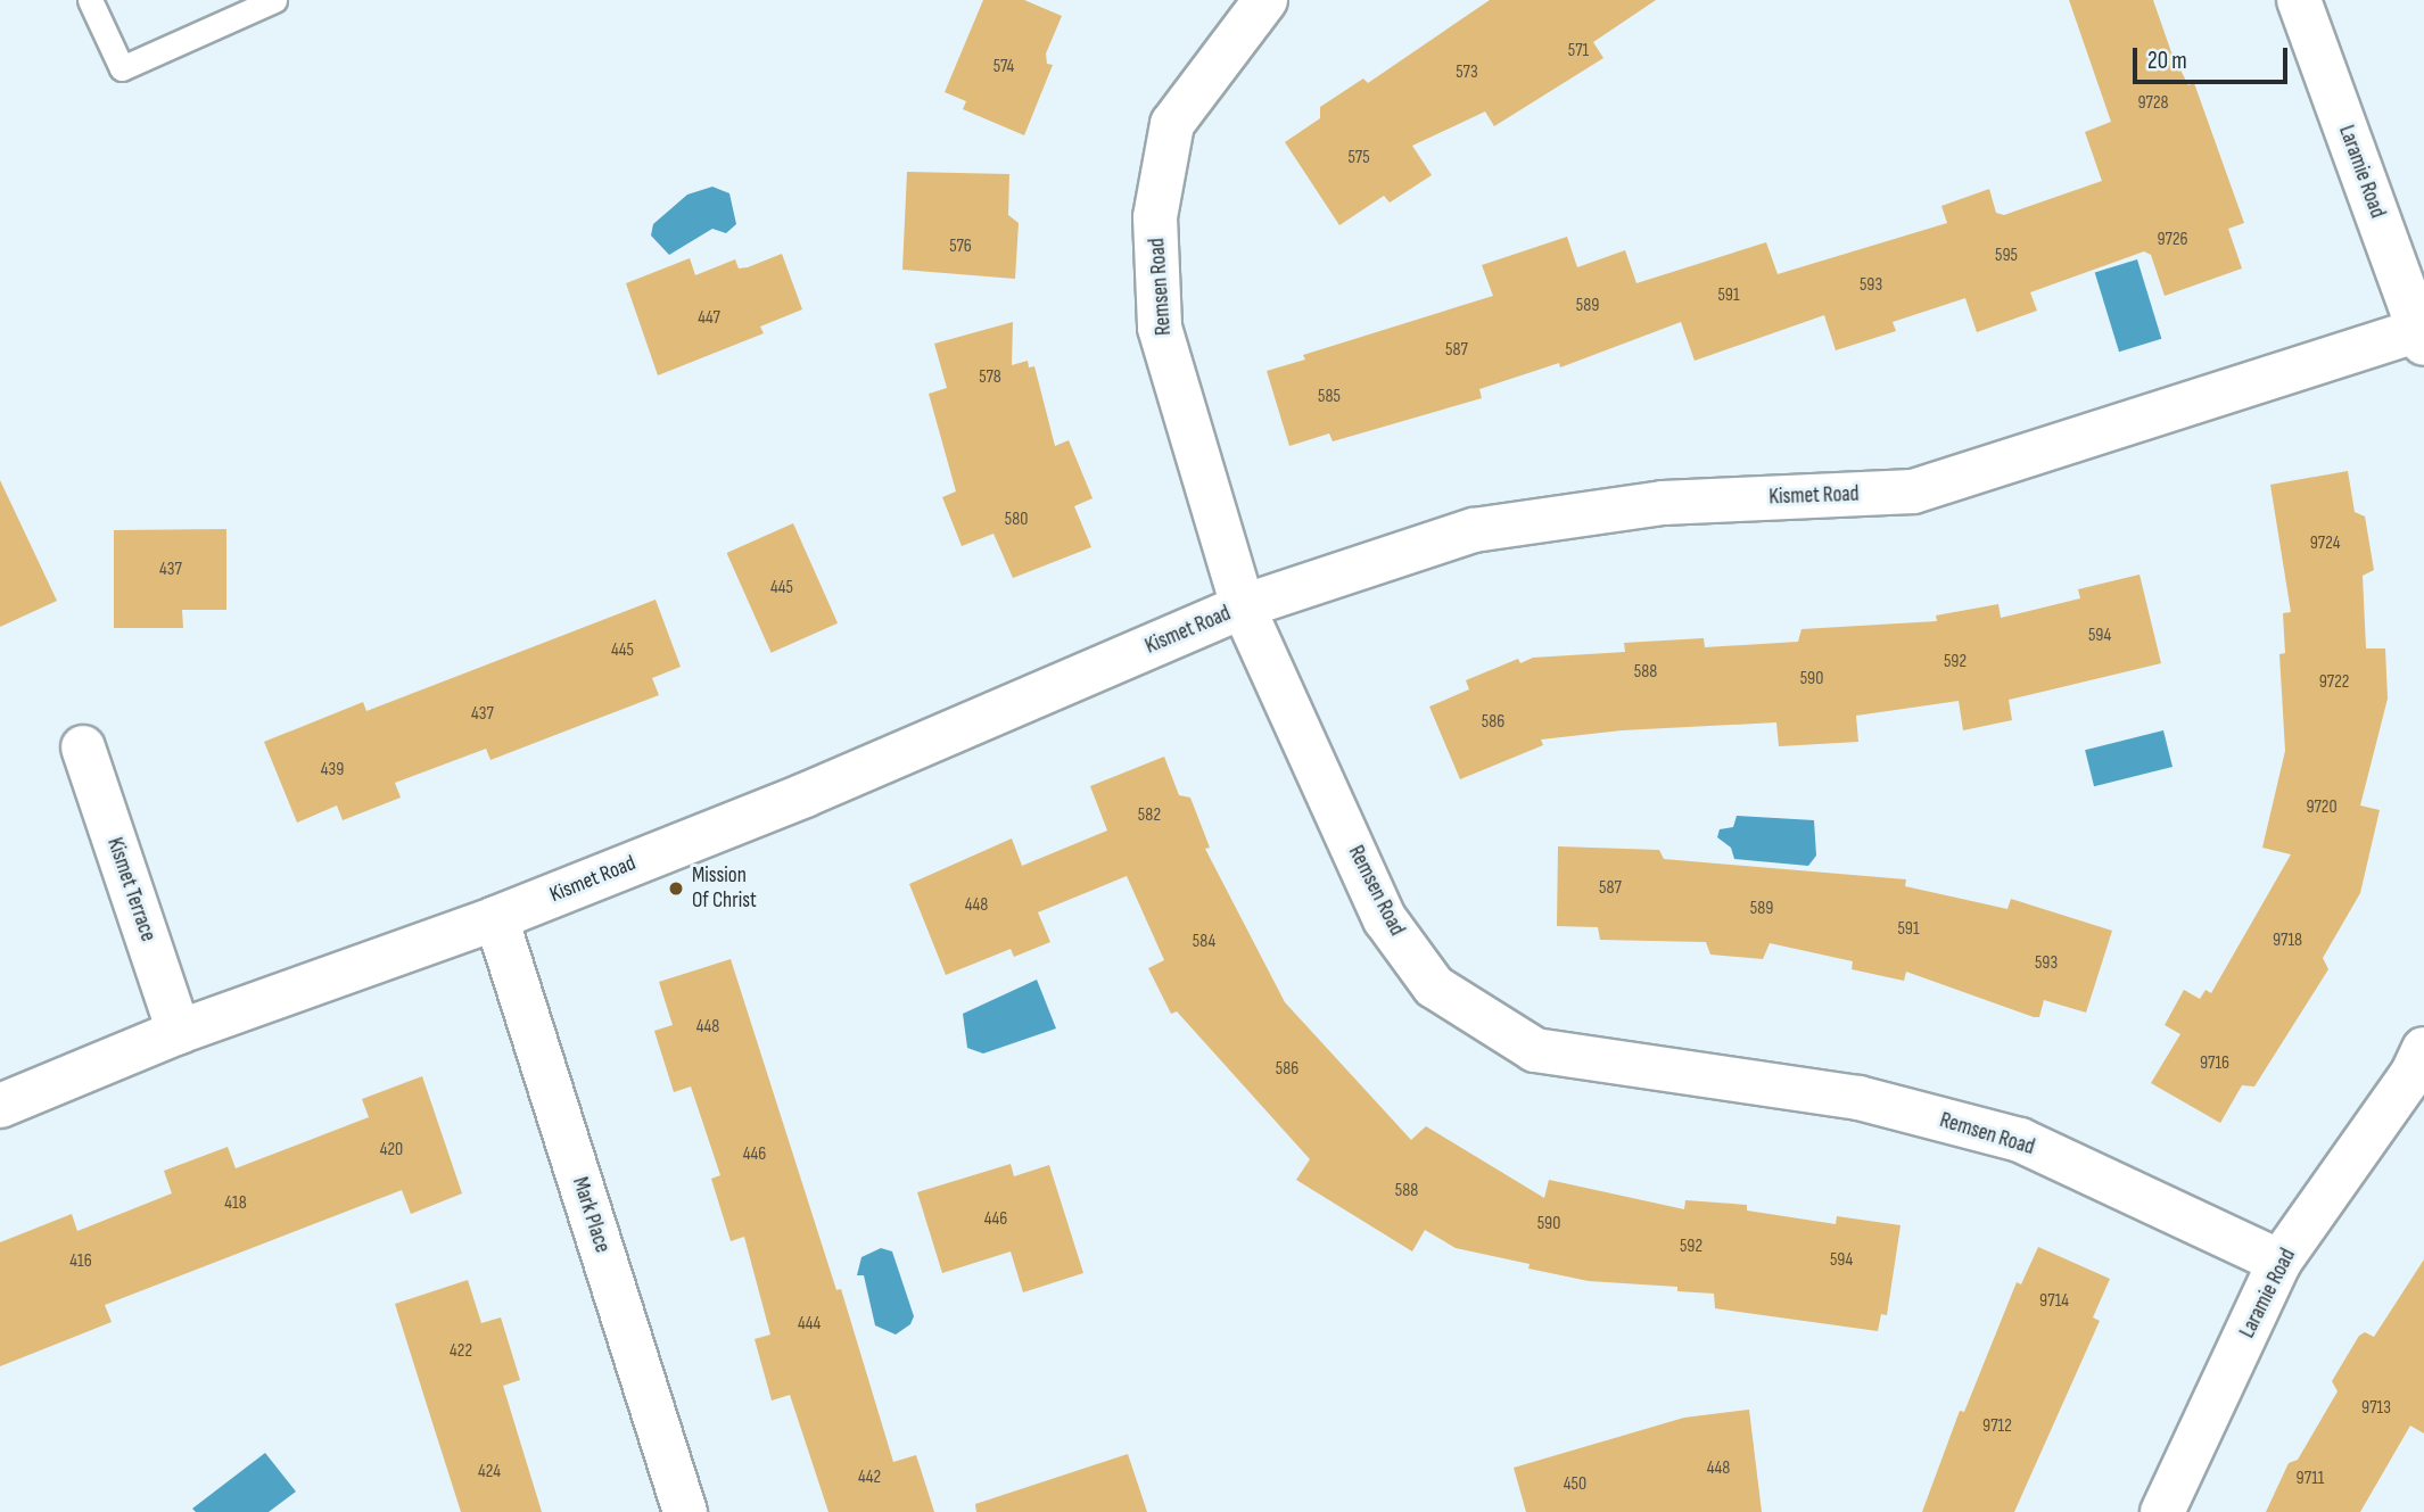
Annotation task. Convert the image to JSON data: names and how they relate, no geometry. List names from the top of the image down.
{
  "streets": {
    "street": [
      "Laramie Road",
      "Remsen Road",
      "Kismet Road",
      "Kismet Terrace",
      "Mark Place"
    ]
  },
  "crossings": [
    ["Laramie Road", "Remsen Road"],
    ["Laramie Road", "Kismet Road"],
    ["Remsen Road", "Kismet Road"],
    ["Kismet Road", "Kismet Terrace"],
    ["Kismet Road", "Mark Place"]
  ],
  "places": ["Mission Of Christ"],
  "house_numbers": [
    "571",
    "574",
    "573",
    "9728",
    "575",
    "9726",
    "576",
    "595",
    "593",
    "591",
    "589",
    "447",
    "587",
    "578",
    "585",
    "580",
    "9724",
    "437",
    "445",
    "594",
    "445",
    "592",
    "588",
    "590",
    "9722",
    "437",
    "586",
    "439",
    "9720",
    "582",
    "587",
    "448",
    "589",
    "591",
    "9718",
    "584",
    "593",
    "448",
    "9716",
    "586",
    "420",
    "446",
    "588",
    "418",
    "446",
    "590",
    "592",
    "594",
    "416",
    "9714",
    "444",
    "422",
    "9713",
    "9712",
    "448",
    "424",
    "442",
    "9711",
    "450"
  ],
  "scale_bar": "20 m"
}
